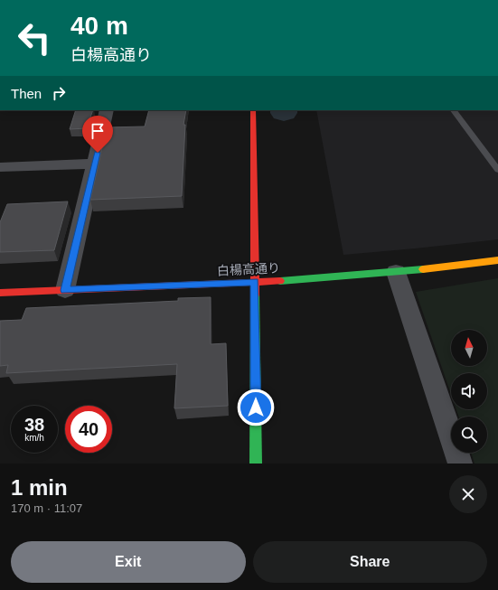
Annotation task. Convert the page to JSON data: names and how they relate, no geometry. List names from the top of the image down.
{
  "streets": {
    "street": ["白楊高通り"]
  },
  "north": "top",
  "page": {
    "turn": ["40 m", "白楊高通り"],
    "then": "Then",
    "speed": "38 km/h",
    "limit": "40",
    "heading": ["1 min", "170 m · 11:07"],
    "buttons": ["Exit", "Share"]
  }
}
